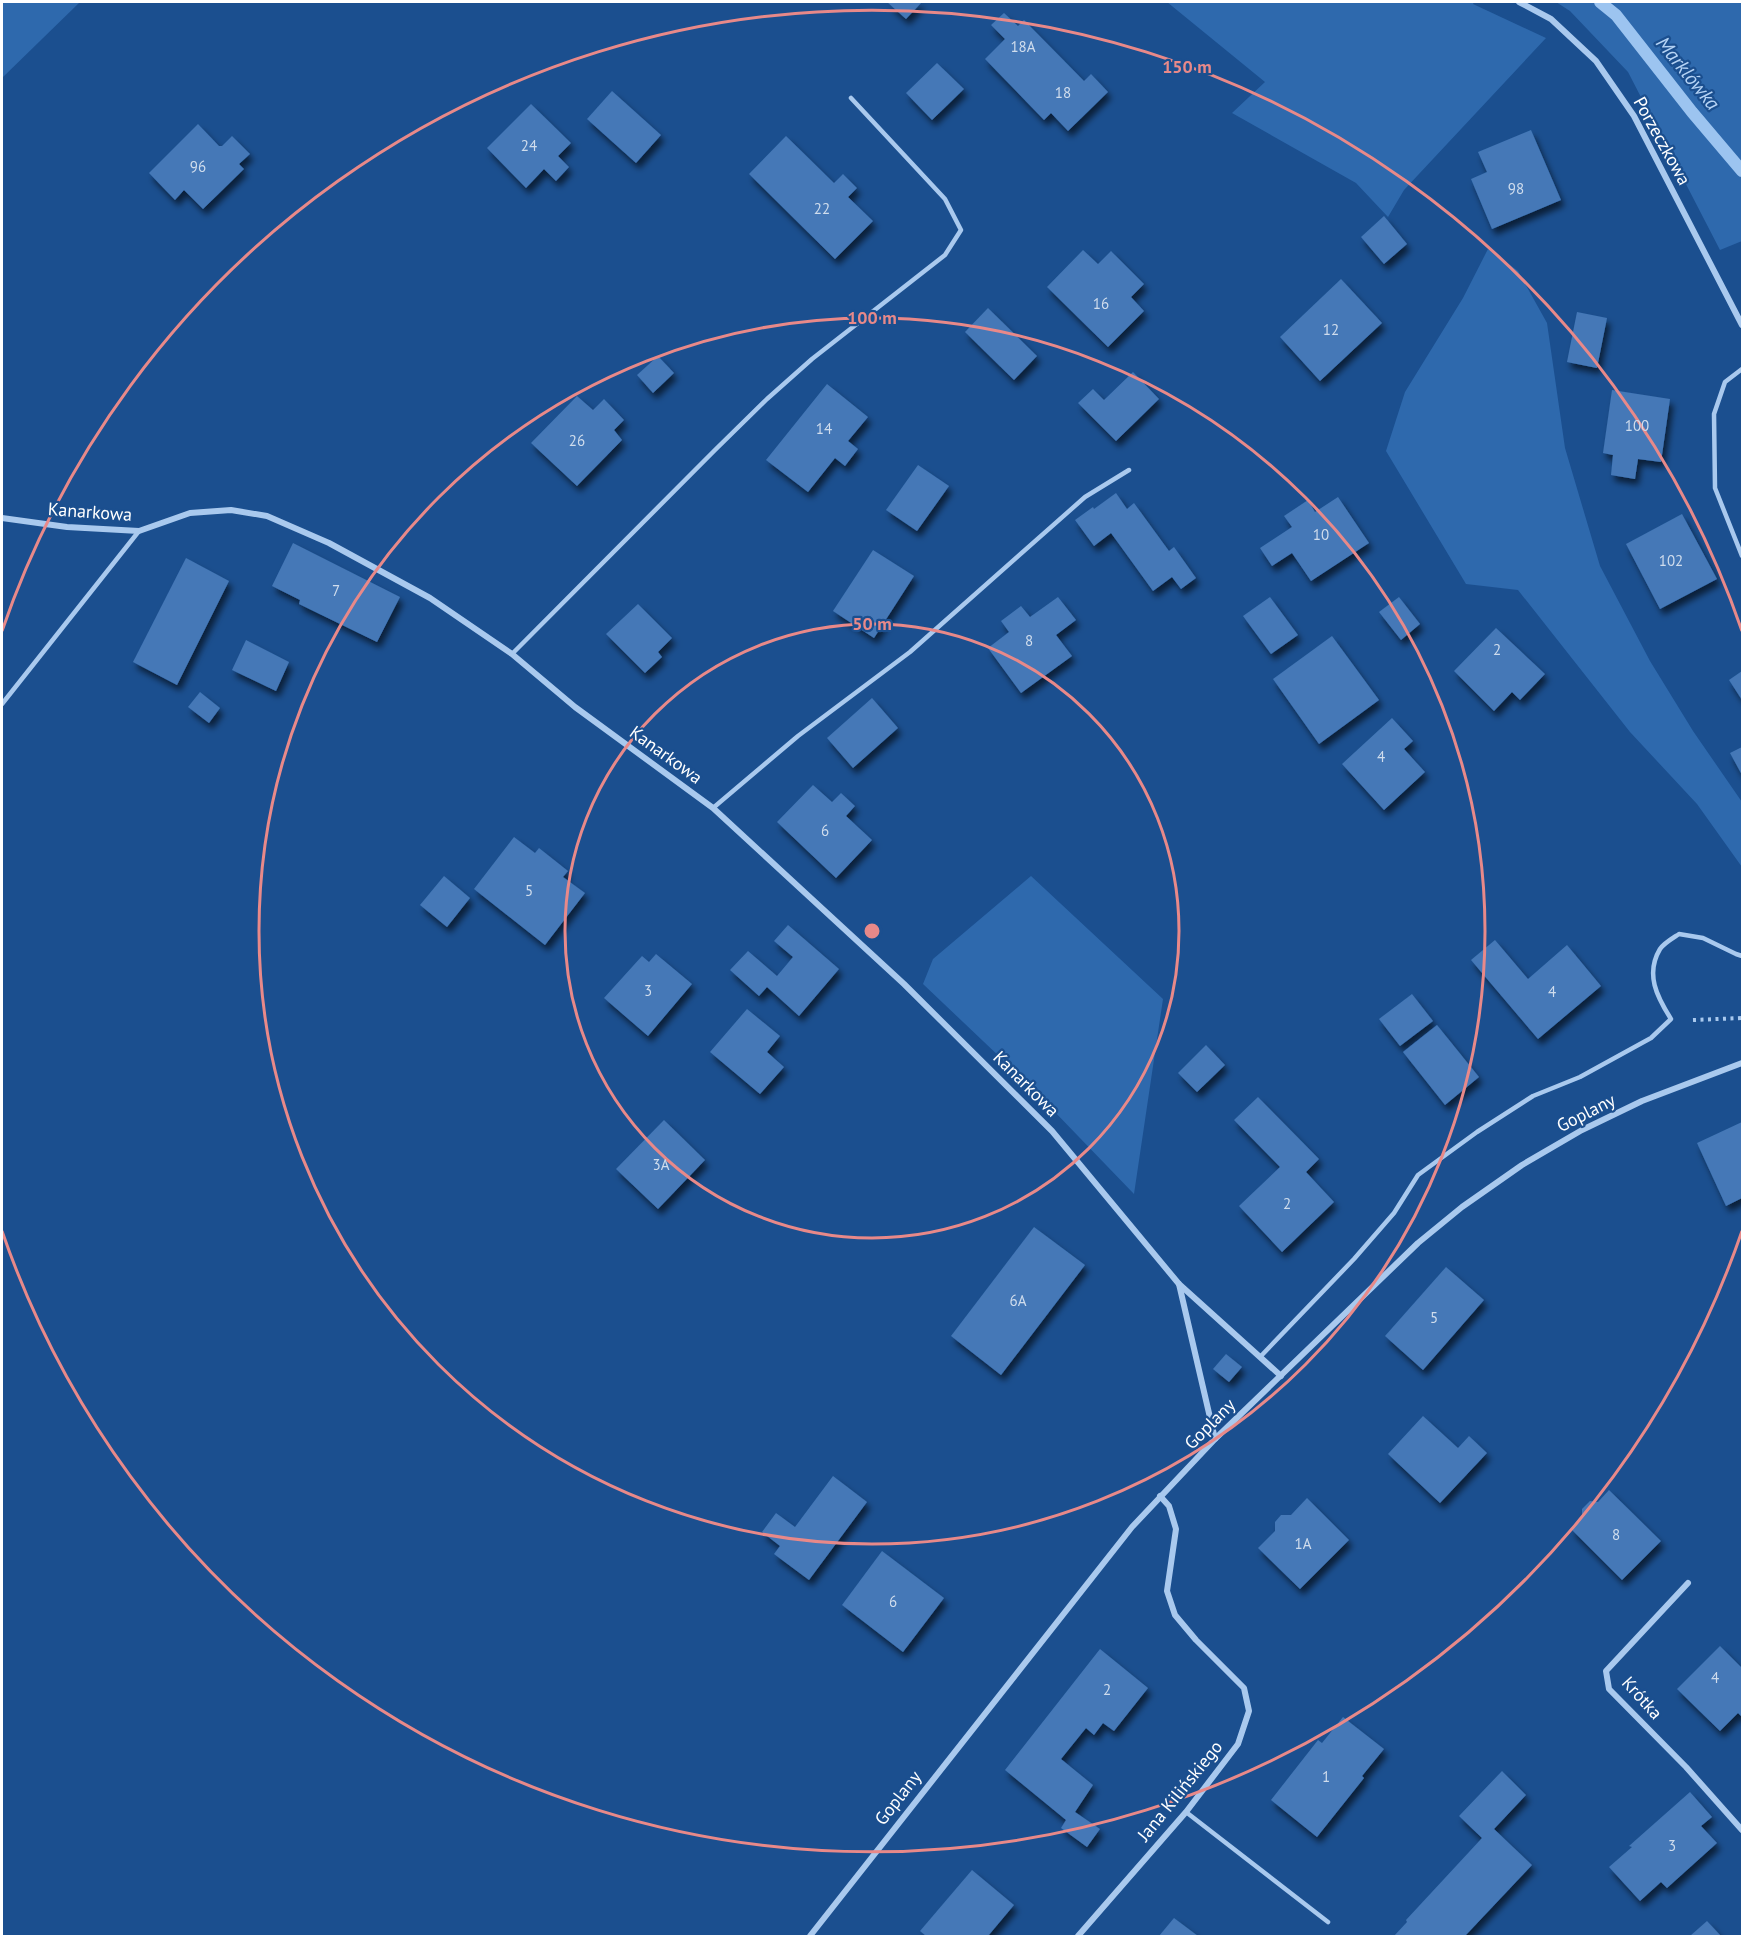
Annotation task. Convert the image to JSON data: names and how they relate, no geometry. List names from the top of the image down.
{
  "streets": {
    "street": [
      "Porzeczkowa",
      "Kanarkowa",
      "Goplany",
      "Krótka",
      "Jana Kilińskiego"
    ]
  },
  "crossings": [
    ["Kanarkowa", "Goplany"],
    ["Goplany", "Jana Kilińskiego"]
  ],
  "water": ["Marklówka"],
  "house_numbers": [
    "18A",
    "18",
    "24",
    "96",
    "98",
    "22",
    "16",
    "12",
    "100",
    "14",
    "26",
    "10",
    "102",
    "7",
    "8",
    "2",
    "4",
    "6",
    "5",
    "3",
    "4",
    "3A",
    "2",
    "6A",
    "5",
    "8",
    "1A",
    "6",
    "4",
    "2",
    "1",
    "3"
  ],
  "rings": ["150 m", "100 m", "50 m"]
}
